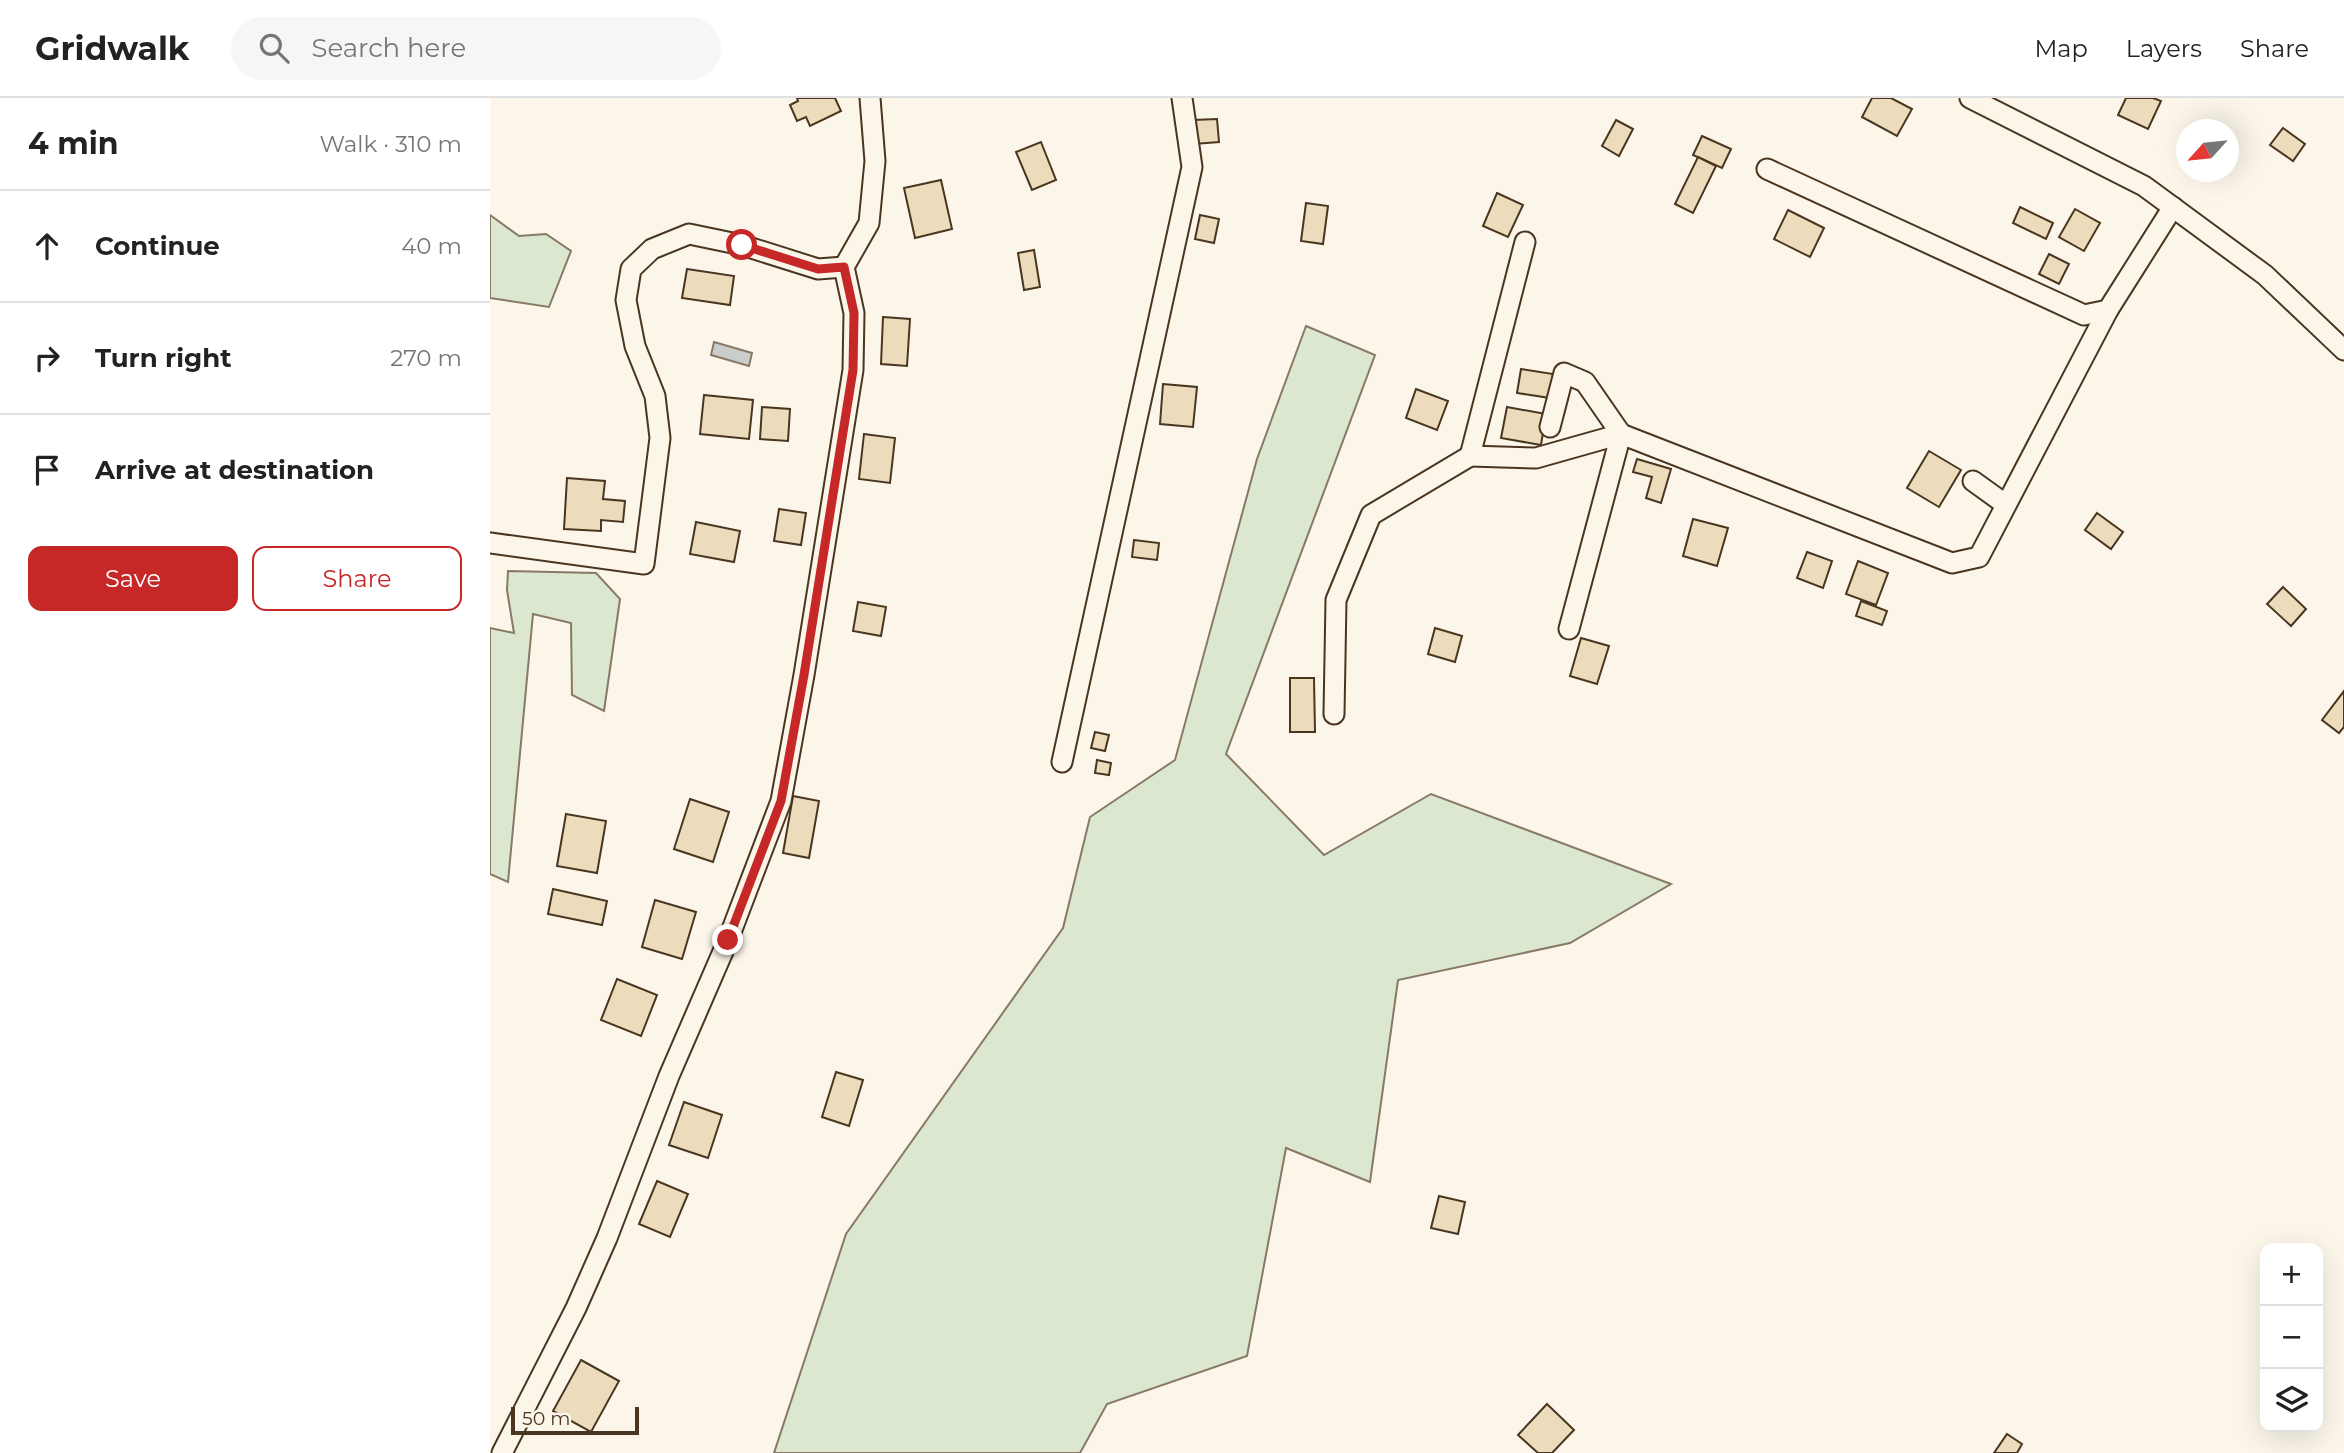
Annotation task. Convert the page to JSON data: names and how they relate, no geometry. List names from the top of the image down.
{
  "scale_bar": "50 m",
  "north": "bottom left",
  "page": {
    "header": "Gridwalk",
    "search": "Search here",
    "nav": ["Map", "Layers", "Share"],
    "heading": ["4 min", "Walk · 310 m"],
    "list": [
      ["Continue", "40 m"],
      ["Turn right", "270 m"],
      "Arrive at destination"
    ],
    "buttons": ["Save", "Share"],
    "map_buttons": ["+", "−"],
    "scale": "50 m"
  }
}
